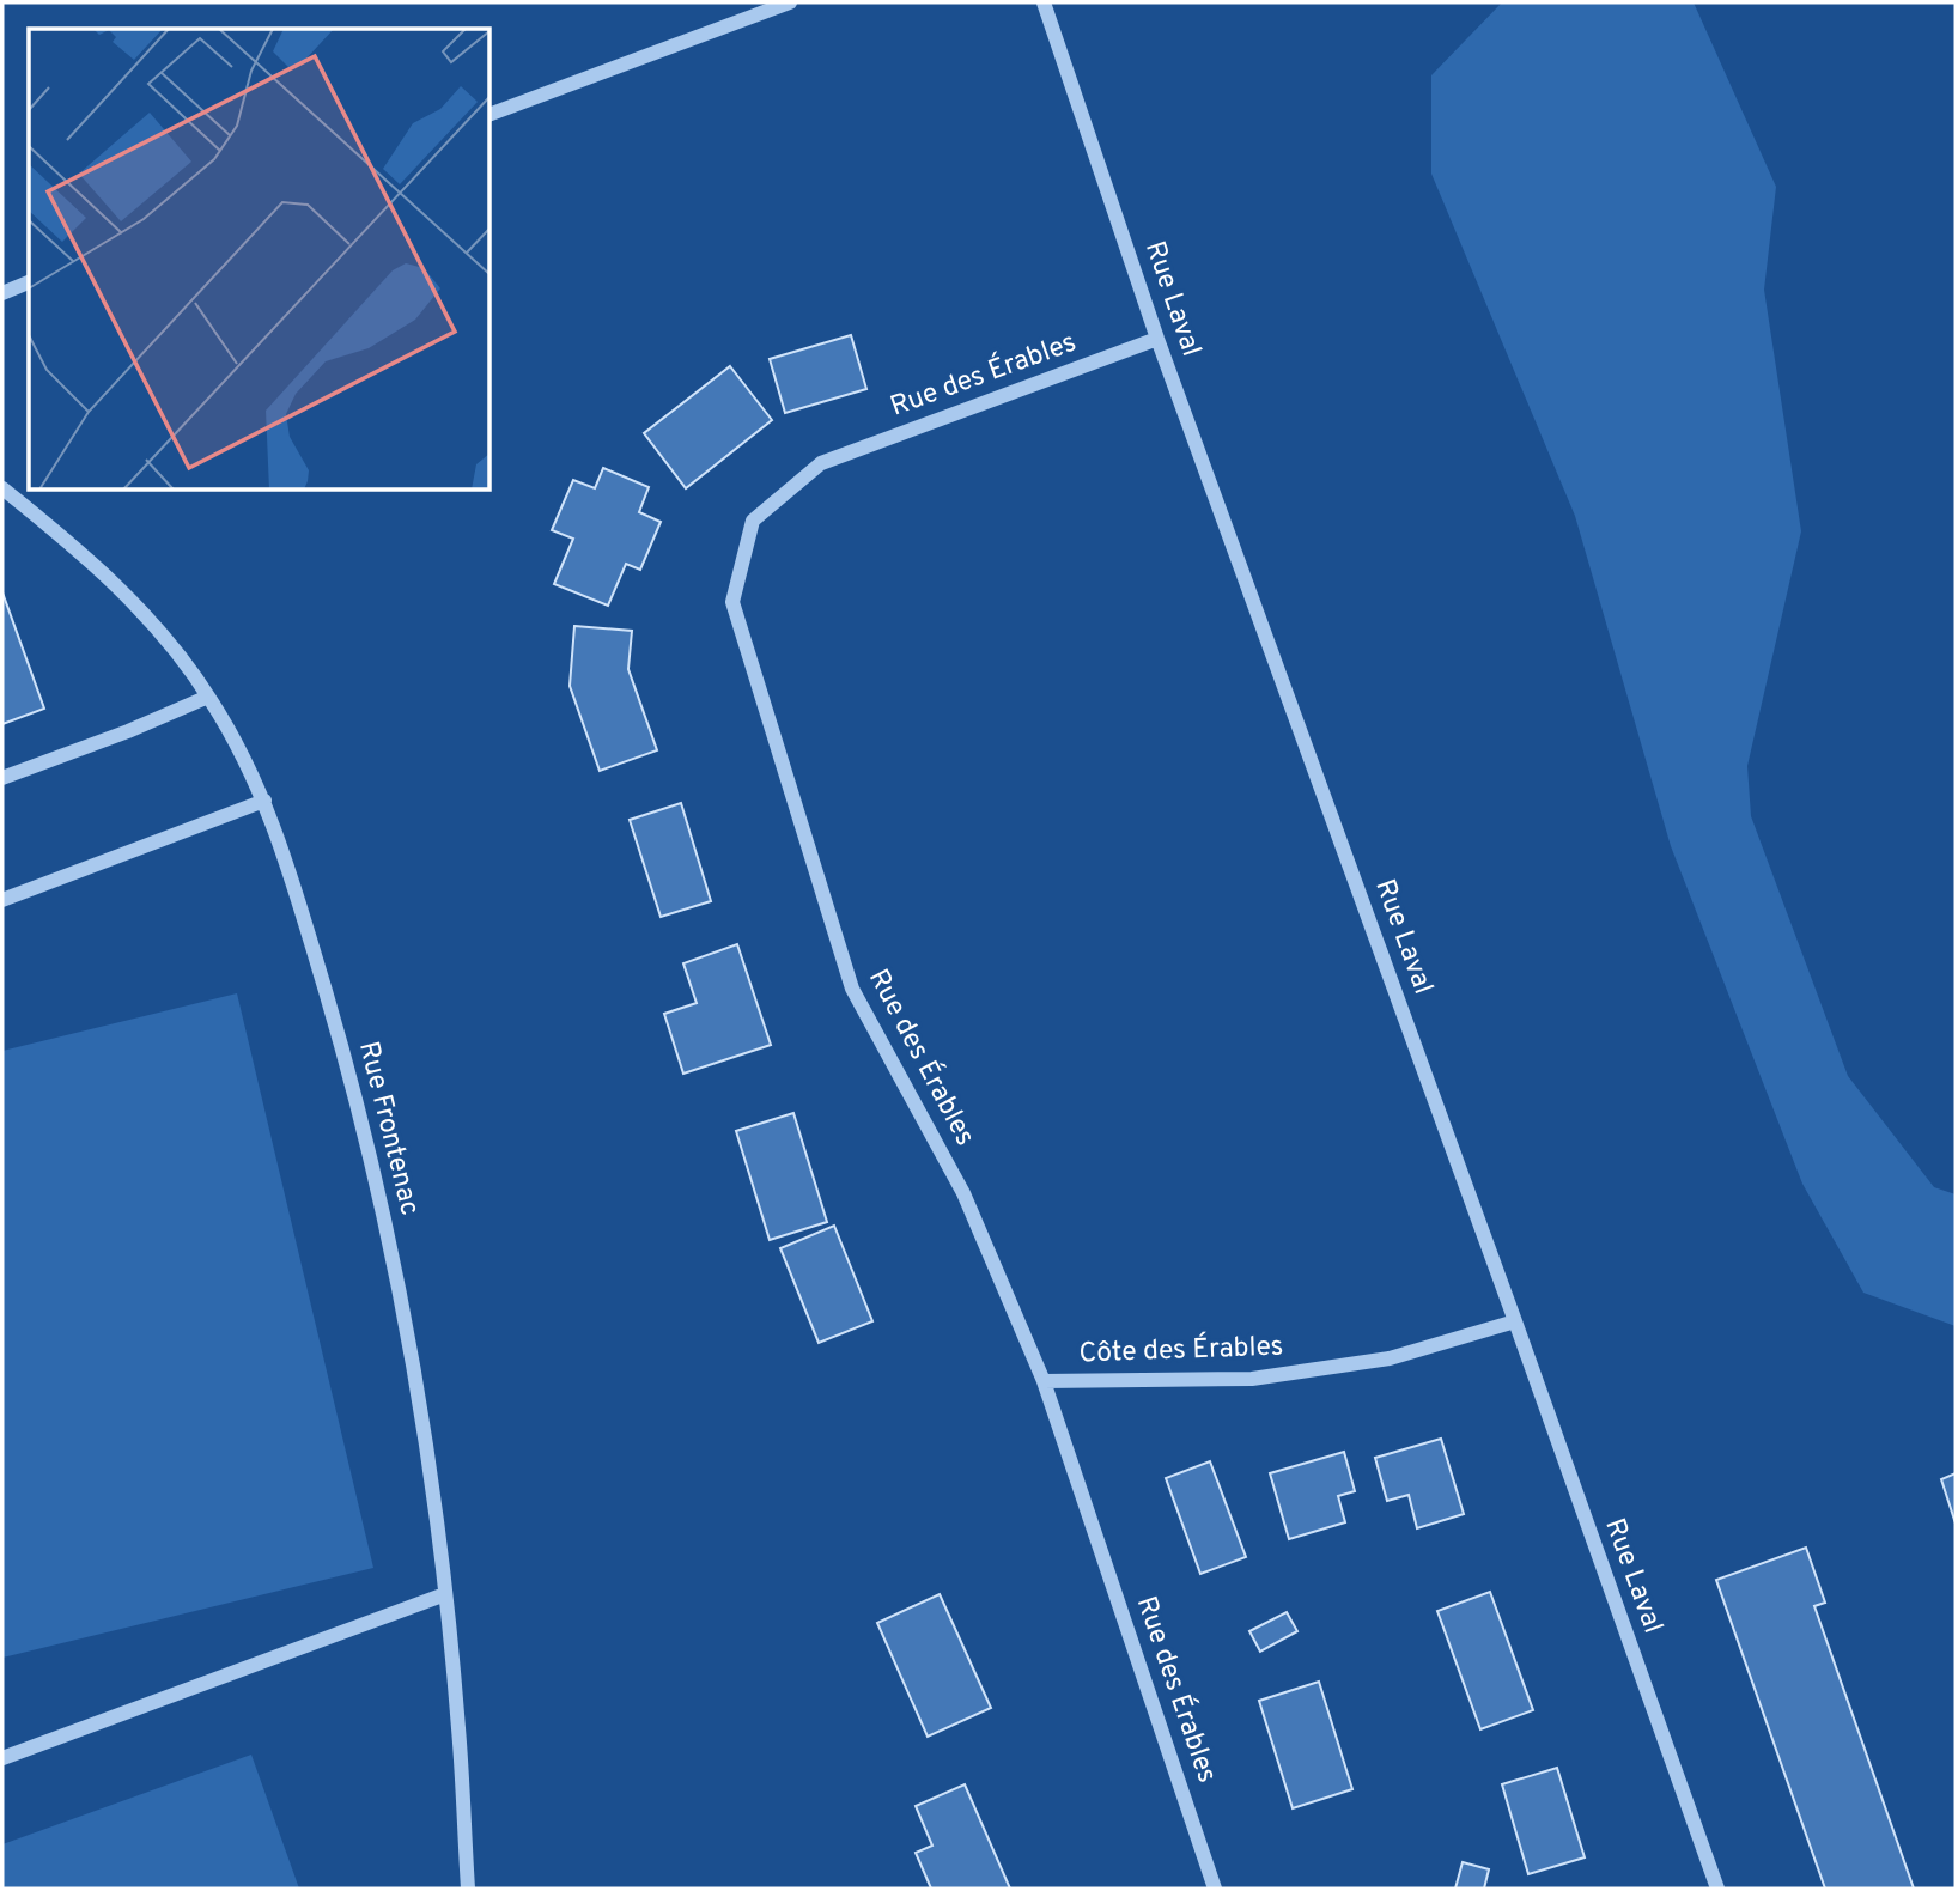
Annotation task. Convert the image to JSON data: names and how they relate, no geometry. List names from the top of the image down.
{
  "streets": {
    "street": [
      "Rue Laval",
      "Rue des Érables",
      "Rue Frontenac",
      "Côte des Érables"
    ]
  },
  "crossings": [
    ["Rue Laval", "Rue des Érables"],
    ["Rue Laval", "Côte des Érables"],
    ["Rue des Érables", "Côte des Érables"]
  ]
}
